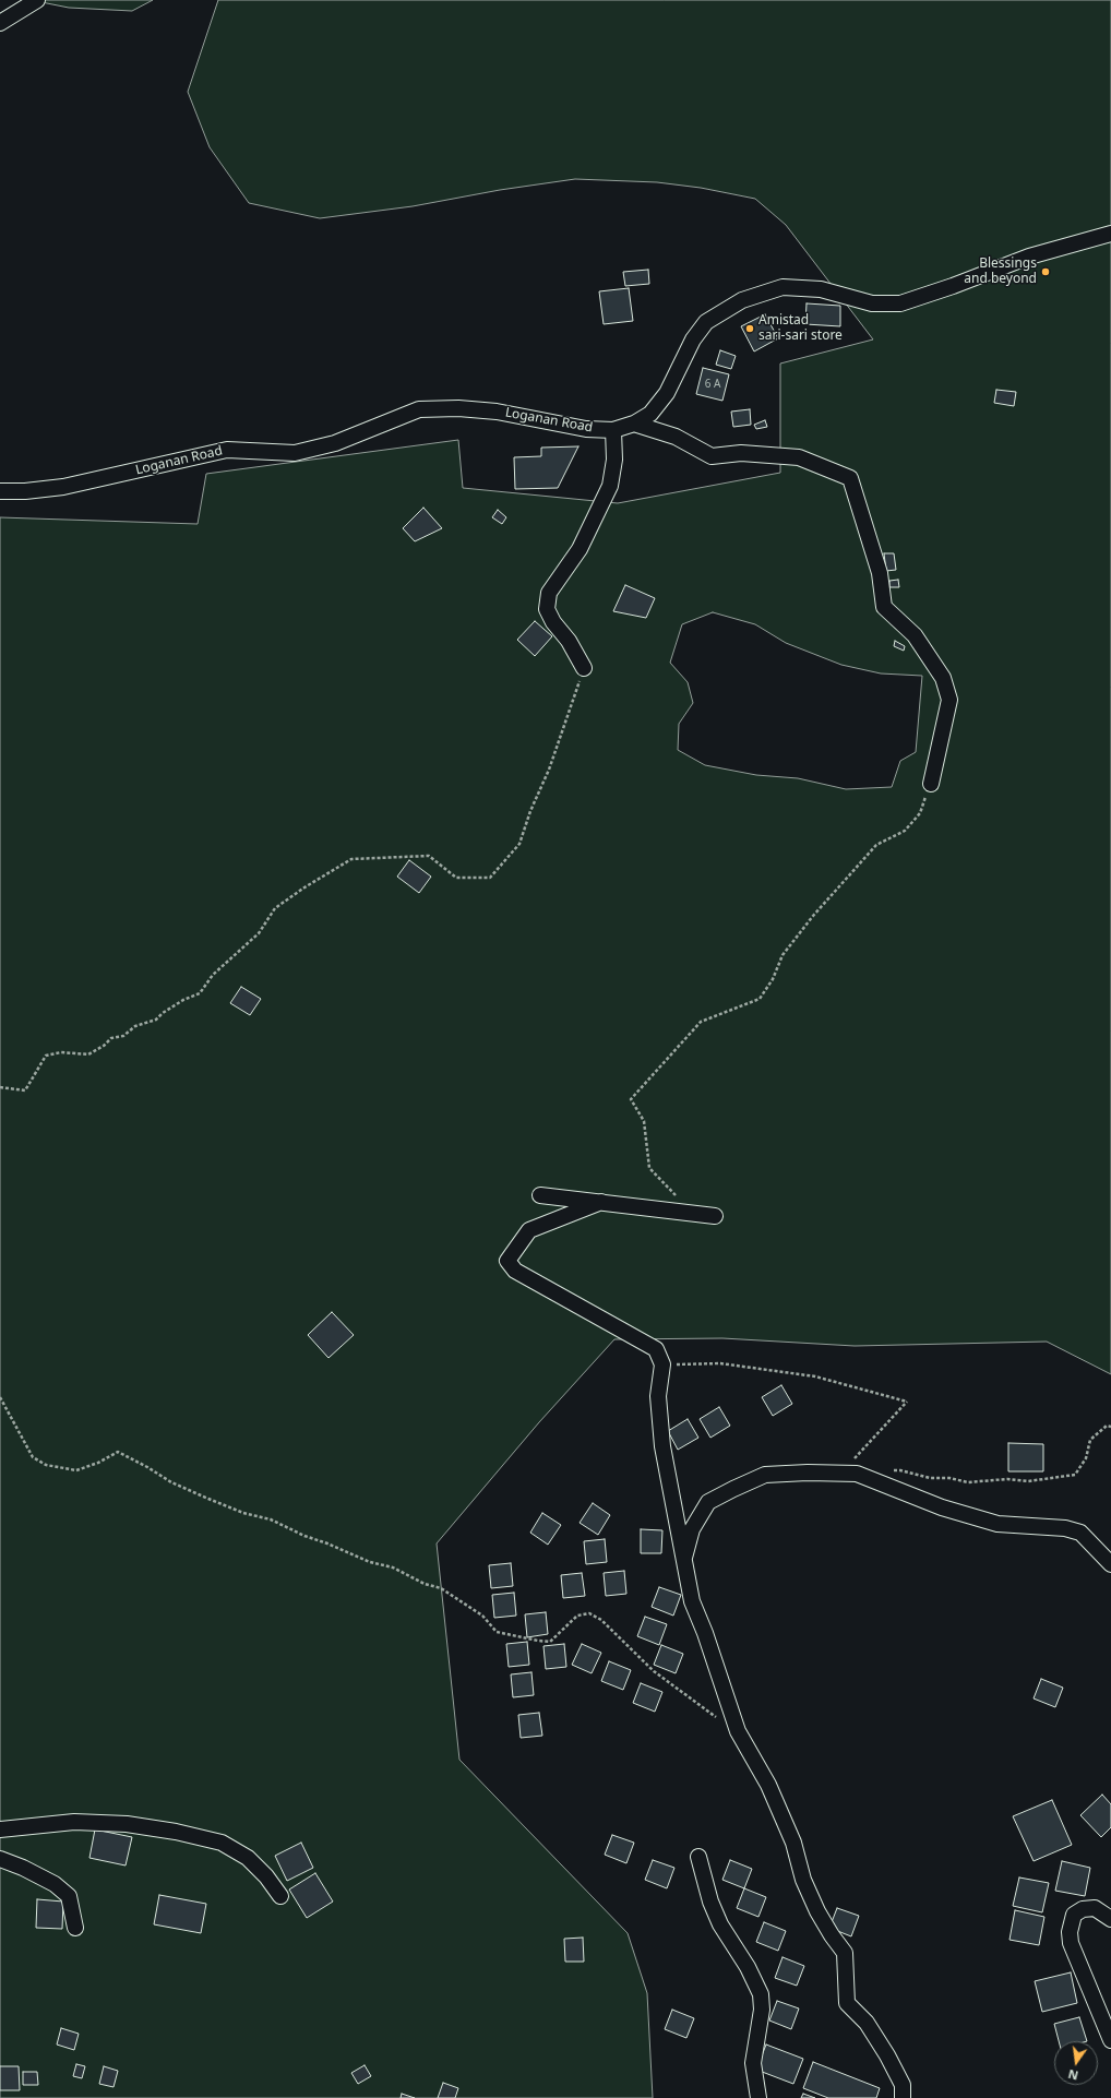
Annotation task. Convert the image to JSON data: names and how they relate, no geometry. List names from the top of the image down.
{
  "streets": {
    "street": ["Loganan Road"]
  },
  "places": ["Blessings and beyond", "Amistad sari-sari store"],
  "house_numbers": ["6 A"],
  "north": "bottom"
}
